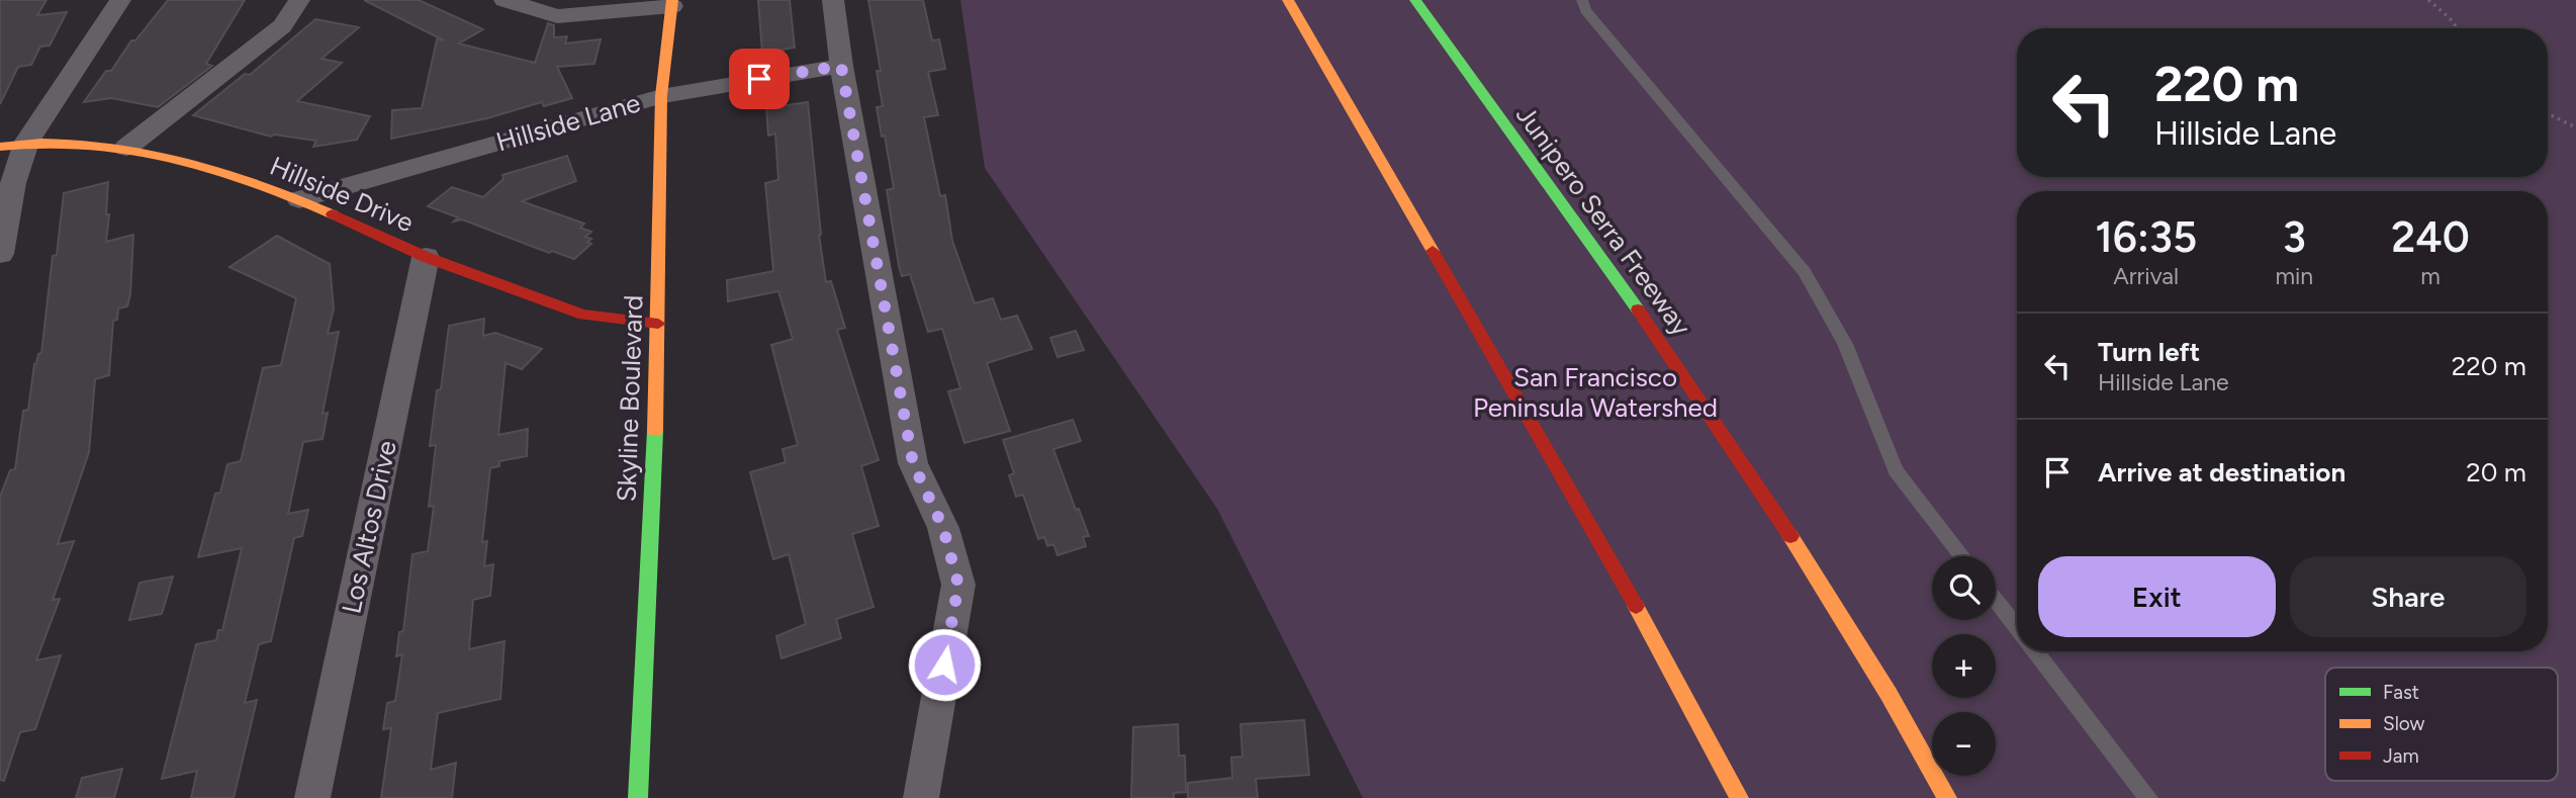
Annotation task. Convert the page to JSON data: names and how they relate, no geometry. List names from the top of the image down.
{
  "streets": {
    "main road": ["Hillside Drive", "Junipero Serra Freeway", "Skyline Boulevard"],
    "street": ["Hillside Lane", "Los Altos Drive"]
  },
  "crossings": [
    ["Hillside Lane", "Hillside Drive"],
    ["Hillside Lane", "Skyline Boulevard"],
    ["Hillside Drive", "Skyline Boulevard"],
    ["Hillside Drive", "Los Altos Drive"]
  ],
  "parks": ["San Francisco Peninsula Watershed"],
  "legend": ["Fast", "Slow", "Jam"],
  "page": {
    "turn": ["220 m", "Hillside Lane"],
    "eta": [
      "16:35",
      "Arrival",
      "3",
      "min",
      "240",
      "m"
    ],
    "list": [
      {
        "name": "Turn left",
        "note": "Hillside Lane",
        "value": "220 m"
      },
      {
        "name": "Arrive at destination",
        "value": "20 m"
      }
    ],
    "buttons": ["Exit", "Share"],
    "map_buttons": ["+", "−"]
  }
}
